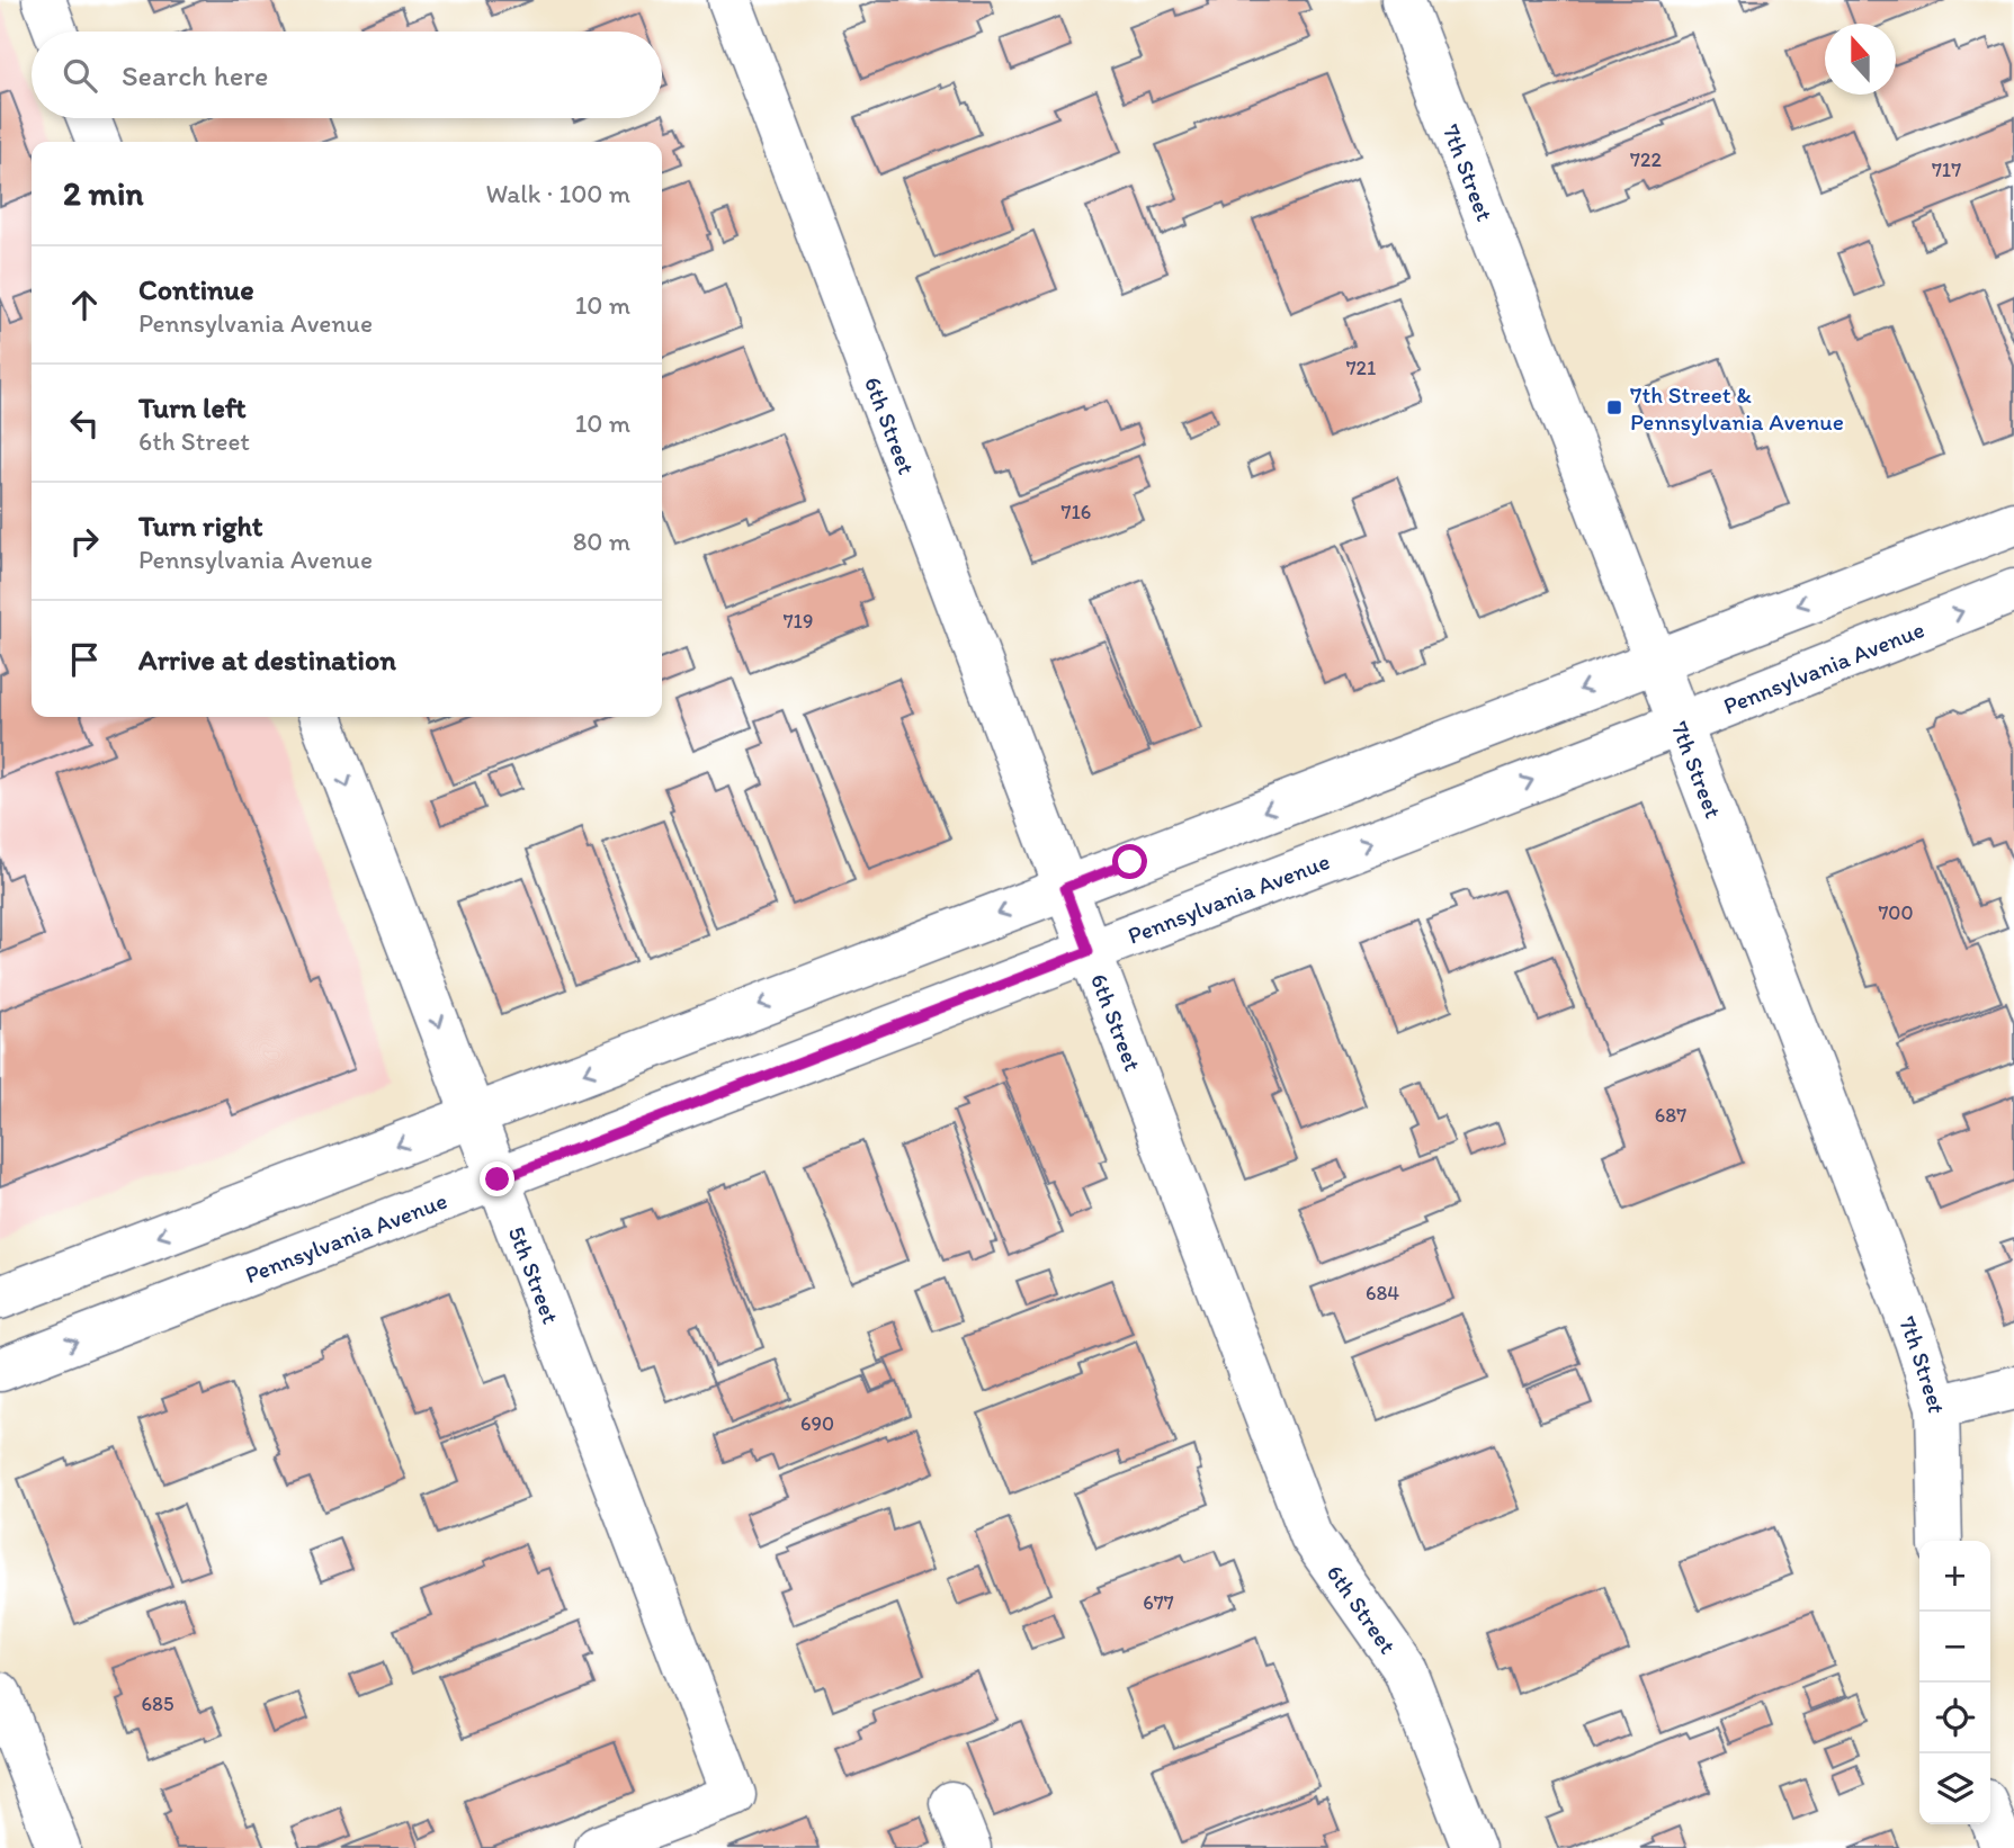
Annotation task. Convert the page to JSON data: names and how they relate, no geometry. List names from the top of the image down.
{
  "streets": {
    "street": [
      "7th Street",
      "6th Street",
      "Pennsylvania Avenue",
      "5th Street"
    ]
  },
  "crossings": [
    ["7th Street", "Pennsylvania Avenue"],
    ["6th Street", "Pennsylvania Avenue"],
    ["Pennsylvania Avenue", "5th Street"]
  ],
  "places": {
    "transit": ["7th Street & Pennsylvania Avenue"]
  },
  "house_numbers": [
    "722",
    "717",
    "721",
    "716",
    "719",
    "700",
    "687",
    "684",
    "690",
    "677",
    "685"
  ],
  "north": "top",
  "page": {
    "search": "Search here",
    "heading": ["2 min", "Walk · 100 m"],
    "list": [
      ["Continue", "Pennsylvania Avenue", "10 m"],
      ["Turn left", "6th Street", "10 m"],
      ["Turn right", "Pennsylvania Avenue", "80 m"],
      "Arrive at destination"
    ],
    "map_buttons": ["+", "−"]
  }
}
